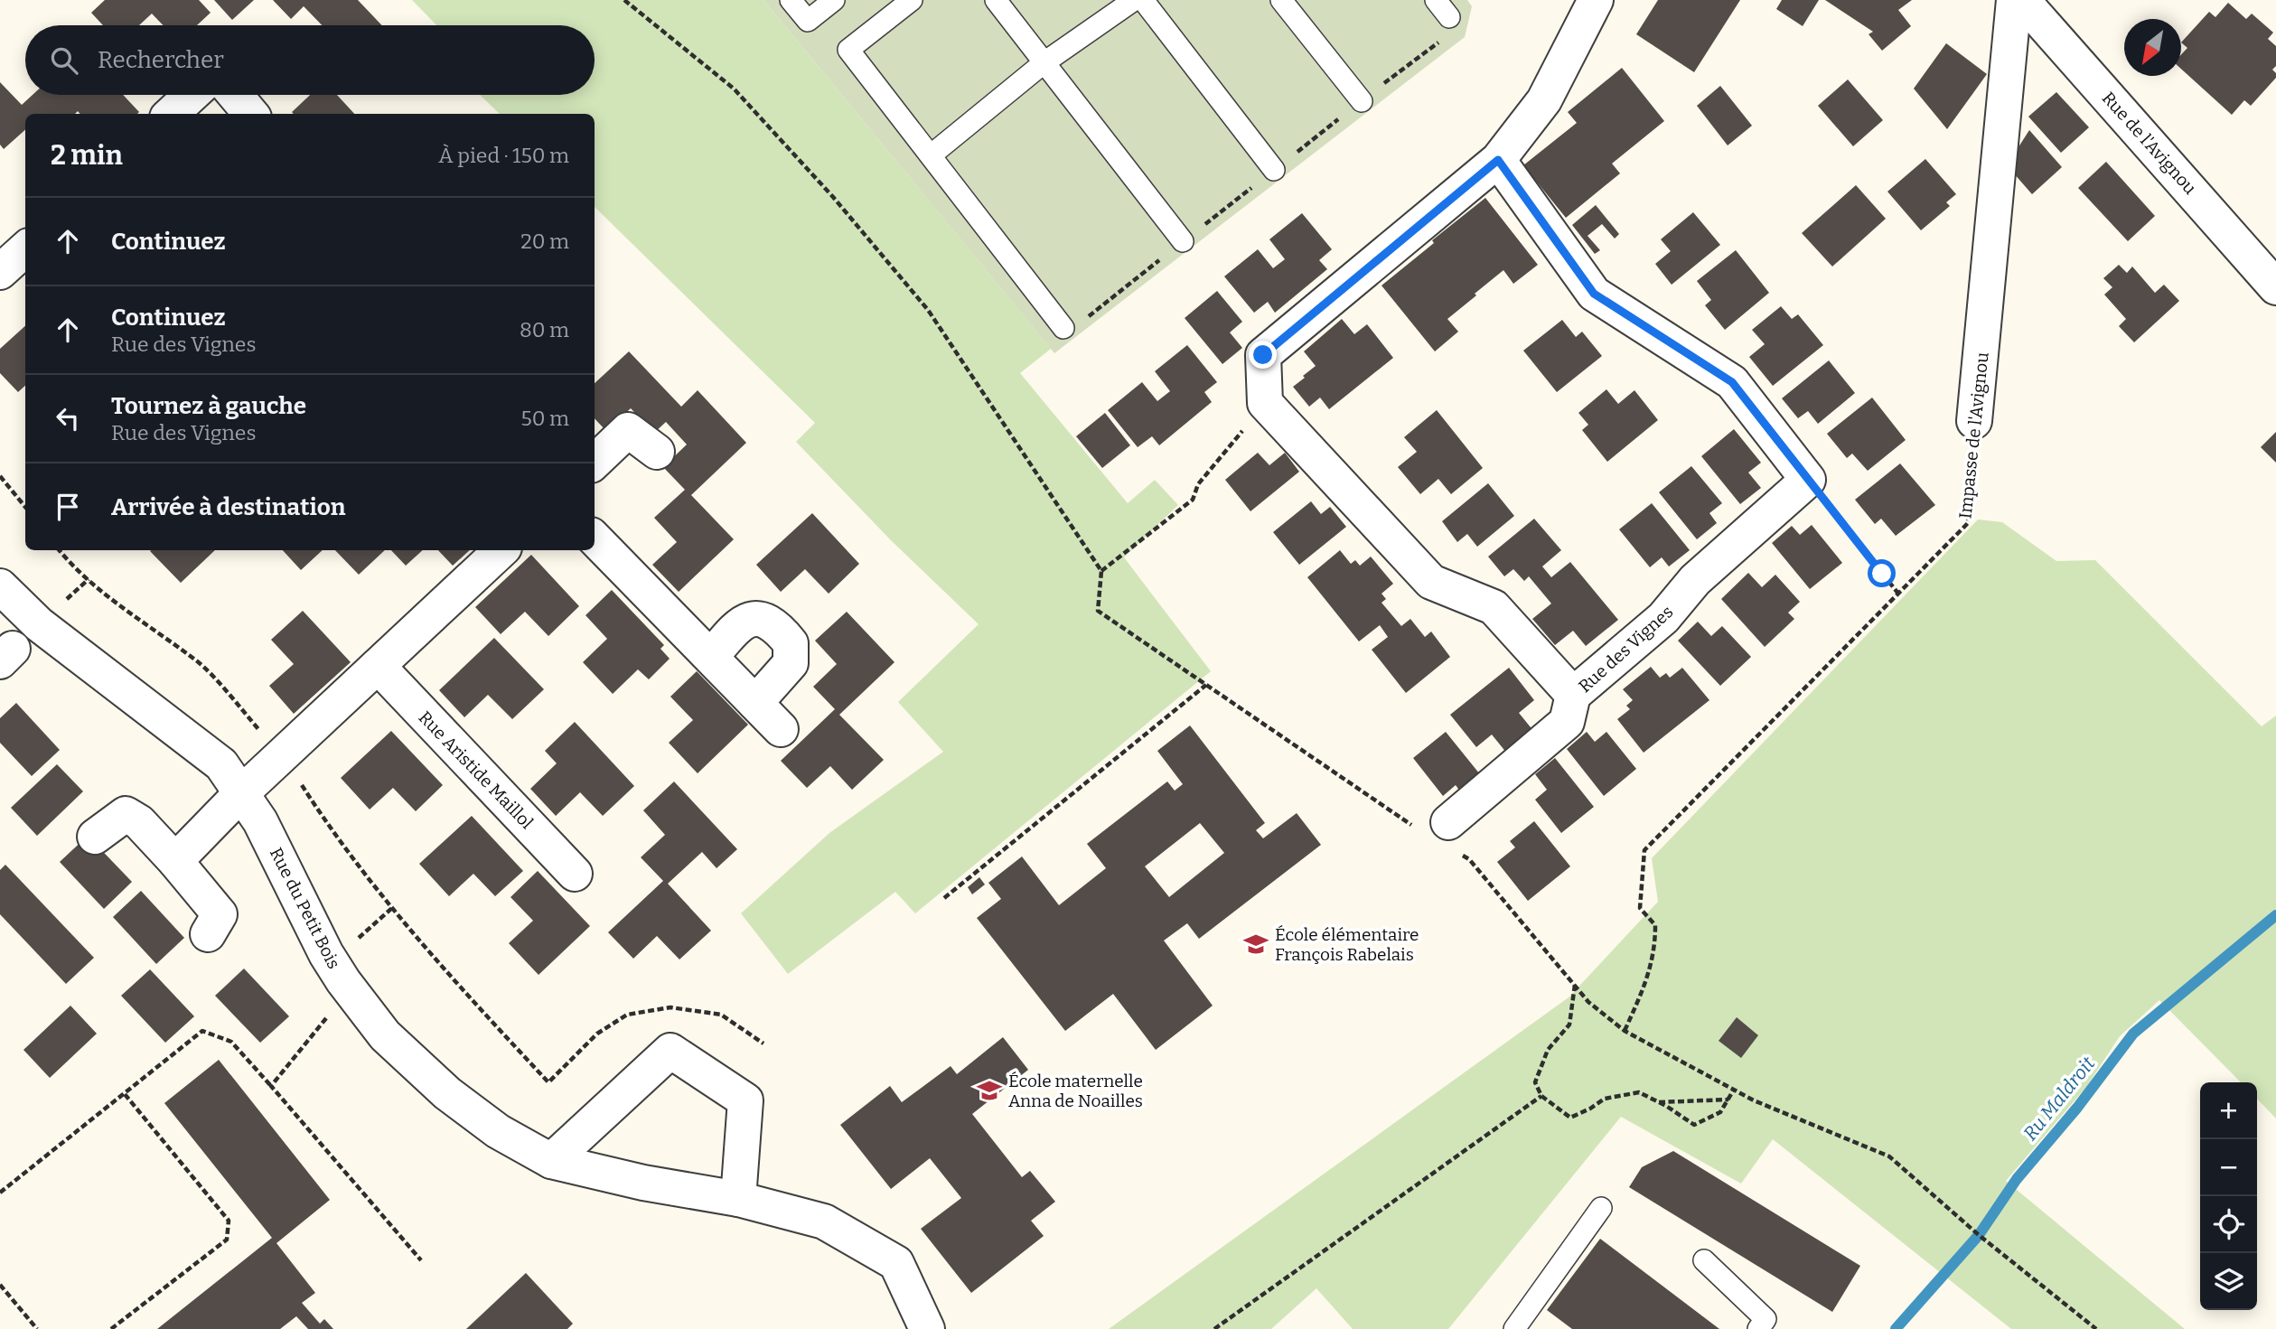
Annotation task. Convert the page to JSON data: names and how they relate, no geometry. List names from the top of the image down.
{
  "streets": {
    "street": [
      "Rue de l'Avignou",
      "Impasse de l'Avignou",
      "Rue des Vignes",
      "Rue Aristide Maillol",
      "Rue du Petit Bois"
    ]
  },
  "water": ["Ru Maldroit"],
  "places": {
    "school or university": ["École élémentaire François Rabelais", "École maternelle Anna de Noailles"]
  },
  "north": "bottom left",
  "page": {
    "search": "Rechercher",
    "heading": ["2 min", "À pied · 150 m"],
    "list": [
      ["Continuez", "20 m"],
      ["Continuez", "Rue des Vignes", "80 m"],
      ["Tournez à gauche", "Rue des Vignes", "50 m"],
      "Arrivée à destination"
    ],
    "map_buttons": ["+", "−"]
  }
}
